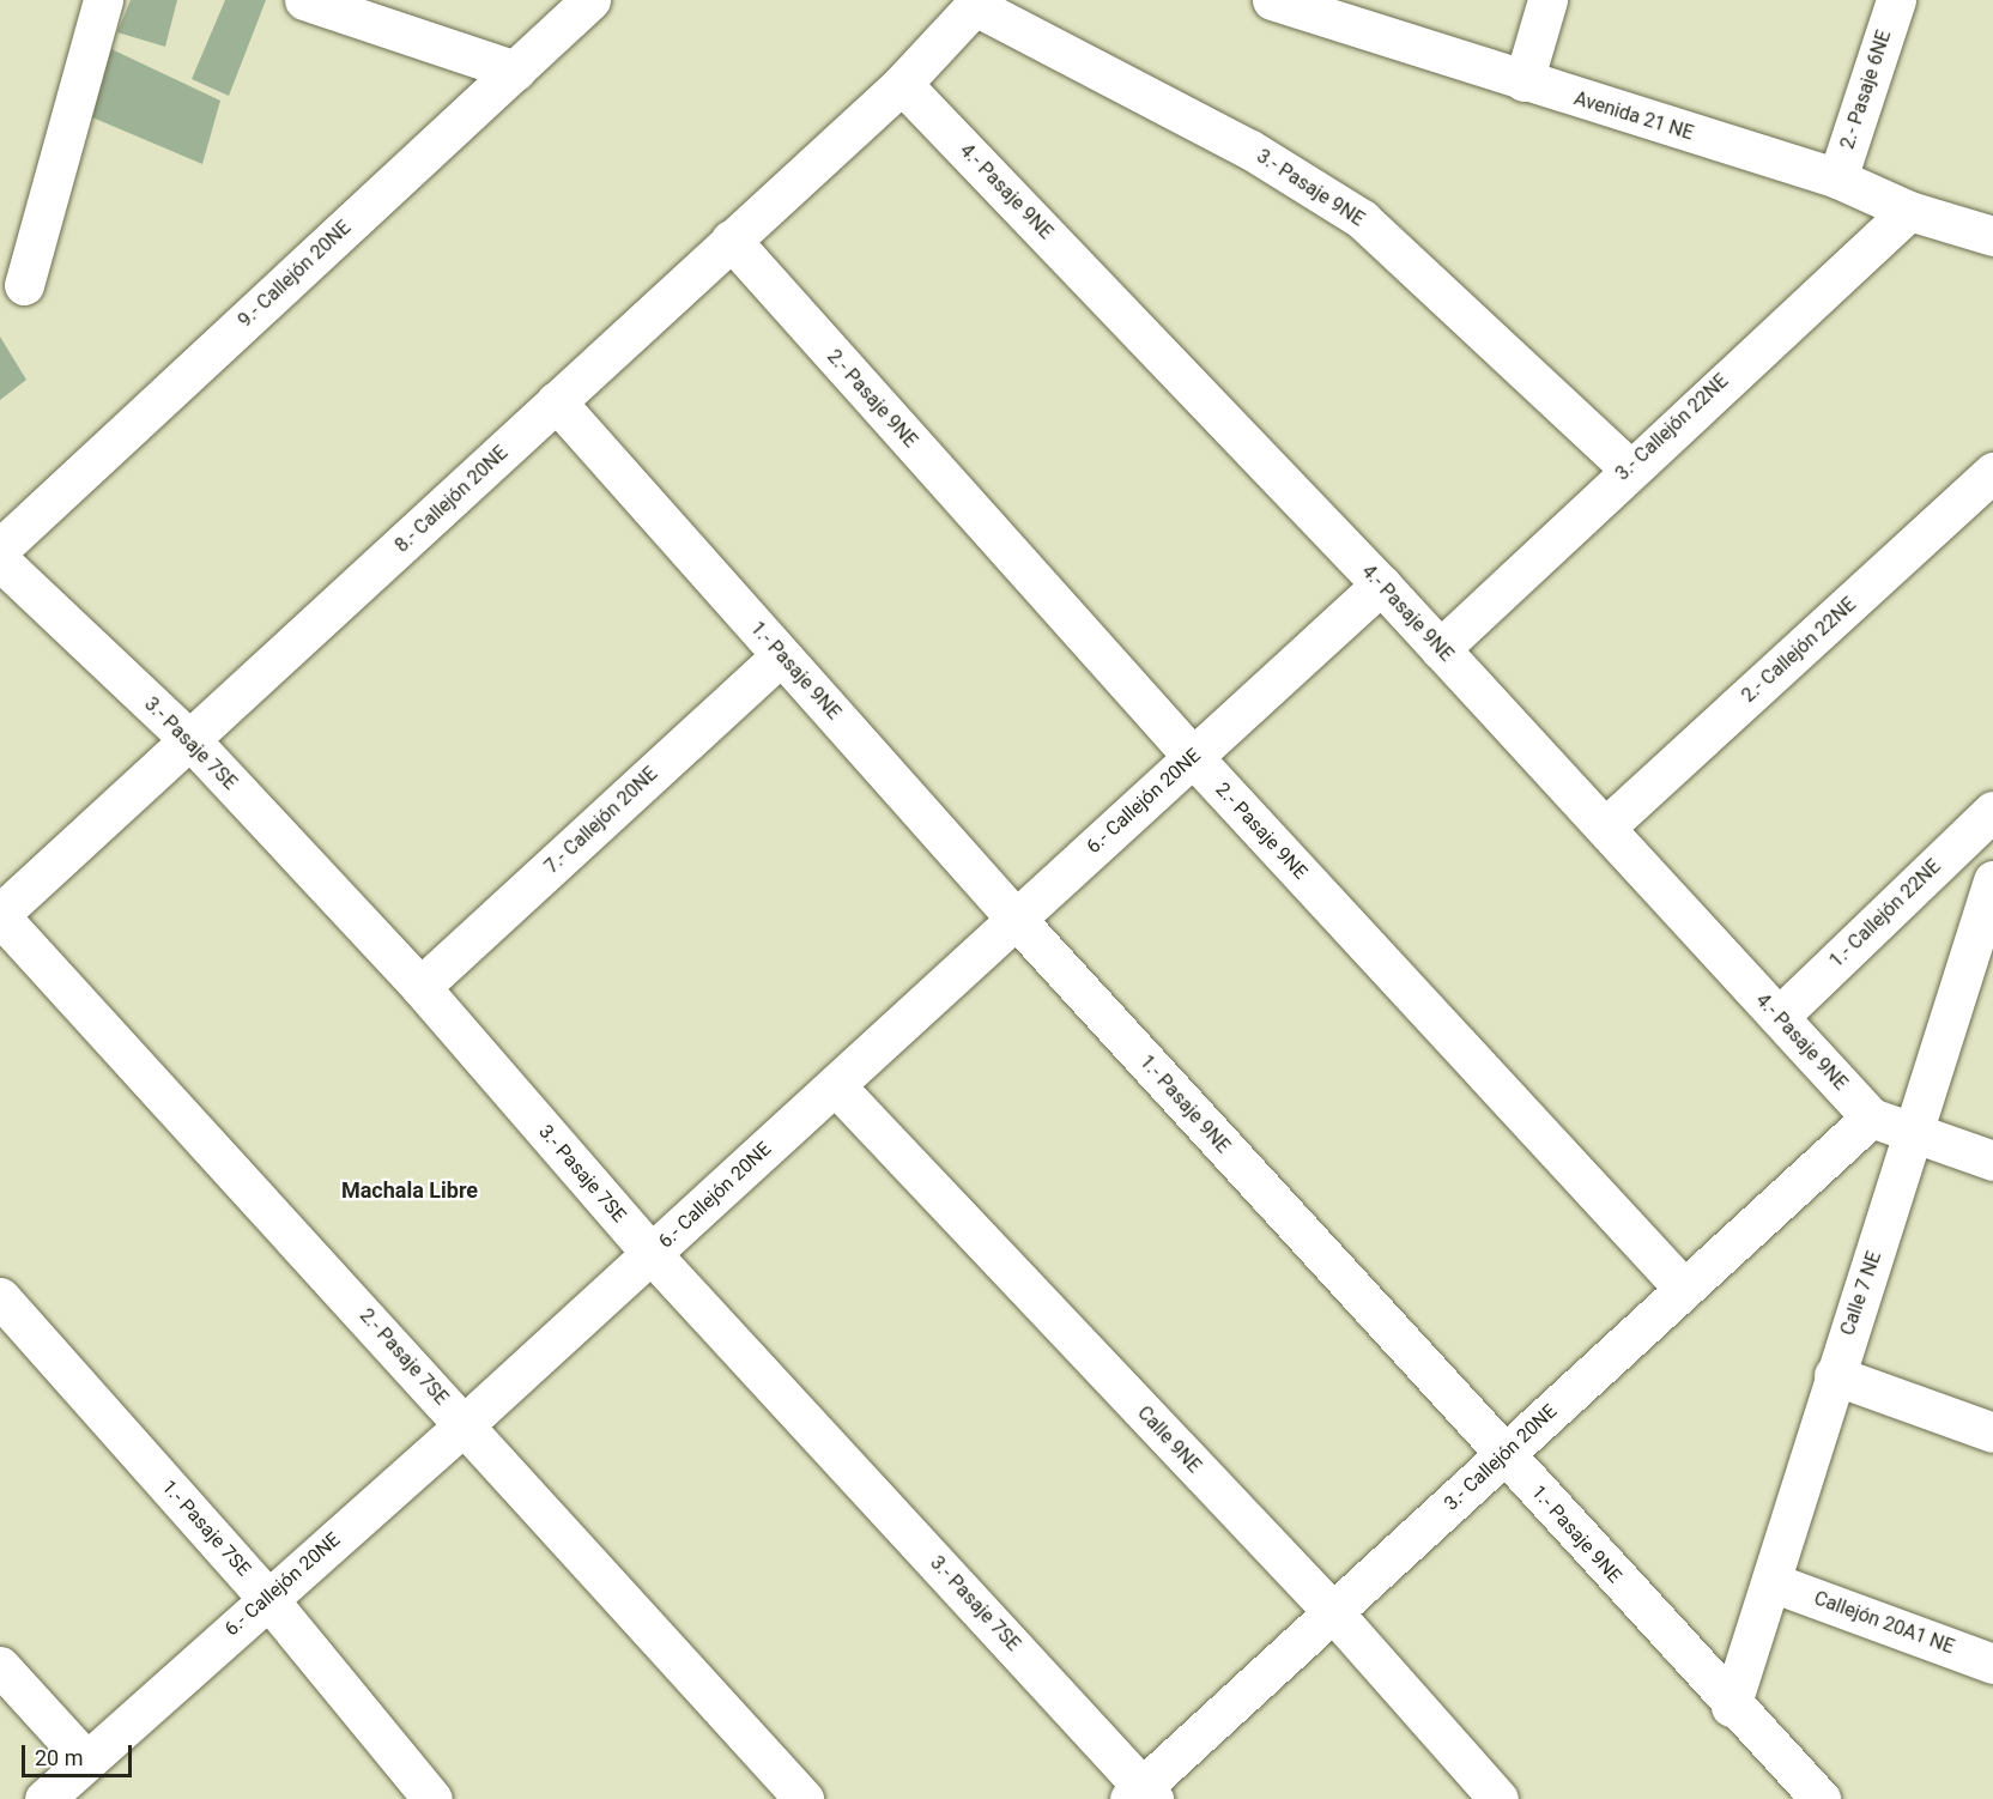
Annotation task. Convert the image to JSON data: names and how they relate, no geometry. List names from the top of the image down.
{
  "streets": {
    "street": [
      "2.- Pasaje 6NE",
      "Avenida 21 NE",
      "3.- Pasaje 9NE",
      "4.- Pasaje 9NE",
      "9.- Callejón 20NE",
      "2.- Pasaje 9NE",
      "3.- Callejón 22NE",
      "8.- Callejón 20NE",
      "2.- Callejón 22NE",
      "1.- Pasaje 9NE",
      "3.- Pasaje 7SE",
      "6.- Callejón 20NE",
      "7.- Callejón 20NE",
      "1.- Callejón 22NE",
      "Calle 7 NE",
      "2.- Pasaje 7SE",
      "Calle 9NE",
      "3.- Callejón 20NE",
      "1.- Pasaje 7SE",
      "Callejón 20A1 NE"
    ]
  },
  "crossings": [
    ["2.- Pasaje 6NE", "Avenida 21 NE"],
    ["Avenida 21 NE", "3.- Callejón 22NE"],
    ["3.- Pasaje 9NE", "3.- Callejón 22NE"],
    ["3.- Pasaje 9NE", "8.- Callejón 20NE"],
    ["4.- Pasaje 9NE", "3.- Callejón 22NE"],
    ["4.- Pasaje 9NE", "8.- Callejón 20NE"],
    ["4.- Pasaje 9NE", "2.- Callejón 22NE"],
    ["4.- Pasaje 9NE", "6.- Callejón 20NE"],
    ["4.- Pasaje 9NE", "1.- Callejón 22NE"],
    ["4.- Pasaje 9NE", "Calle 7 NE"],
    ["4.- Pasaje 9NE", "3.- Callejón 20NE"],
    ["2.- Pasaje 9NE", "8.- Callejón 20NE"],
    ["2.- Pasaje 9NE", "6.- Callejón 20NE"],
    ["2.- Pasaje 9NE", "3.- Callejón 20NE"],
    ["8.- Callejón 20NE", "1.- Pasaje 9NE"],
    ["8.- Callejón 20NE", "3.- Pasaje 7SE"],
    ["8.- Callejón 20NE", "2.- Pasaje 7SE"],
    ["1.- Pasaje 9NE", "6.- Callejón 20NE"],
    ["1.- Pasaje 9NE", "7.- Callejón 20NE"],
    ["1.- Pasaje 9NE", "Calle 7 NE"],
    ["1.- Pasaje 9NE", "3.- Callejón 20NE"],
    ["3.- Pasaje 7SE", "6.- Callejón 20NE"],
    ["3.- Pasaje 7SE", "7.- Callejón 20NE"],
    ["3.- Pasaje 7SE", "3.- Callejón 20NE"],
    ["6.- Callejón 20NE", "2.- Pasaje 7SE"],
    ["6.- Callejón 20NE", "Calle 9NE"],
    ["6.- Callejón 20NE", "1.- Pasaje 7SE"],
    ["Calle 7 NE", "Callejón 20A1 NE"],
    ["Calle 9NE", "3.- Callejón 20NE"]
  ],
  "districts": ["Machala Libre"],
  "scale_bar": "20 m"
}
